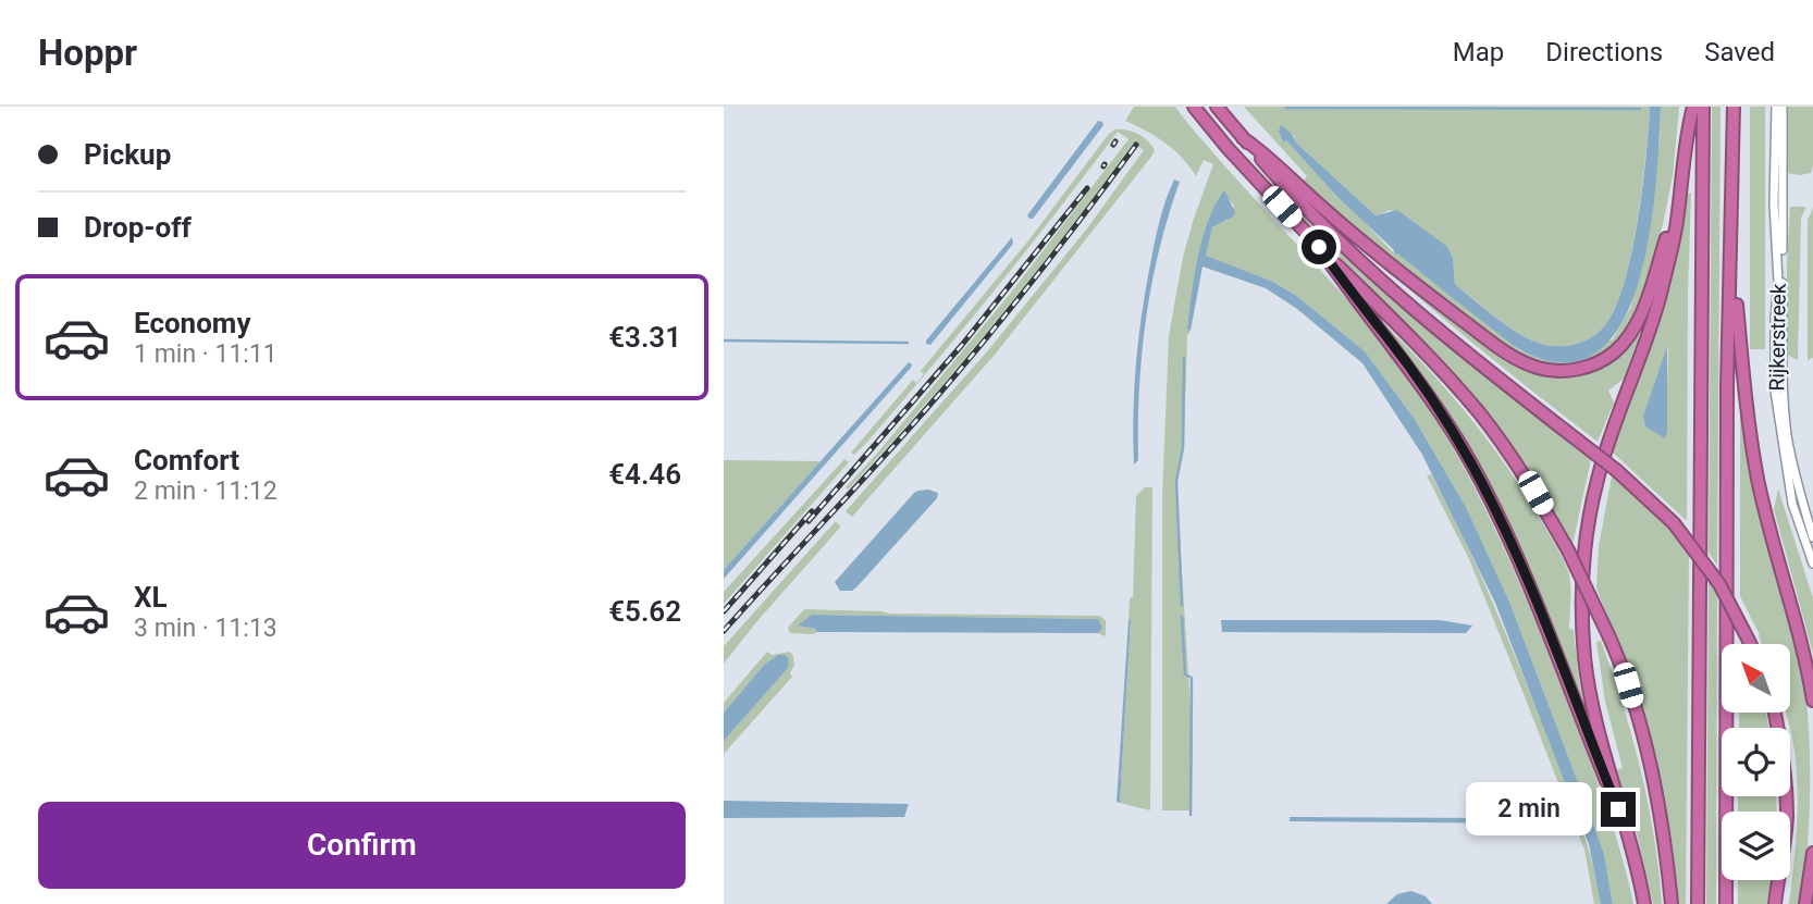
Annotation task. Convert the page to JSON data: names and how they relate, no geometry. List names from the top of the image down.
{
  "streets": {
    "street": ["Rijkerstreek"]
  },
  "north": "top left",
  "page": {
    "header": "Hoppr",
    "nav": ["Map", "Directions", "Saved"],
    "banner": ["Pickup", "Drop-off"],
    "list": [
      {
        "name": "Economy",
        "note": "1 min · 11:11",
        "value": "€3.31"
      },
      {
        "name": "Comfort",
        "note": "2 min · 11:12",
        "value": "€4.46"
      },
      {
        "name": "XL",
        "note": "3 min · 11:13",
        "value": "€5.62"
      }
    ],
    "bubble": "2 min",
    "buttons": "Confirm"
  }
}
